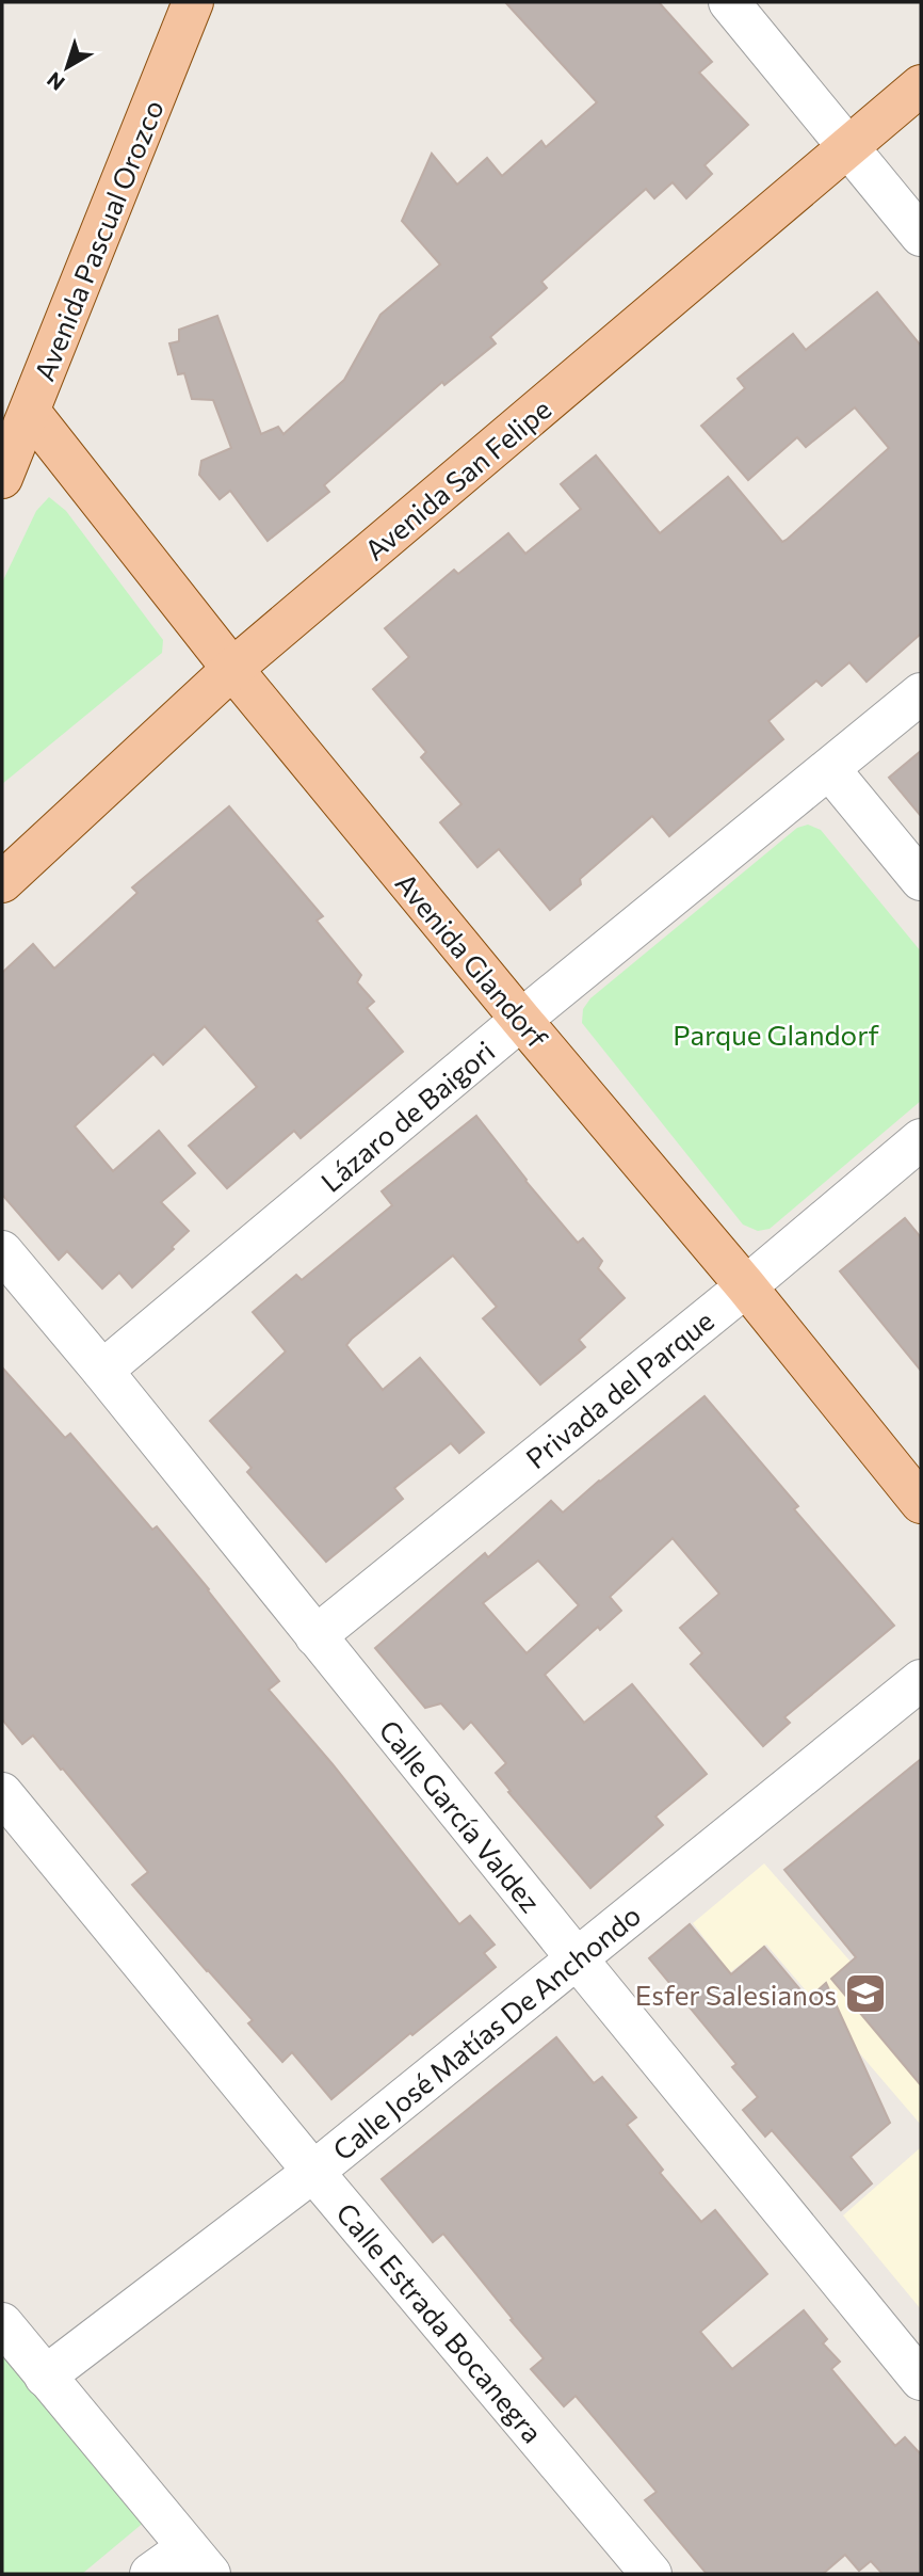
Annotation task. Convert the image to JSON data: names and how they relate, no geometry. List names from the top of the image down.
{
  "streets": {
    "main road": ["Avenida Pascual Orozco", "Avenida San Felipe", "Avenida Glandorf"],
    "street": [
      "Lázaro de Baigori",
      "Privada del Parque",
      "Calle García Valdez",
      "Calle José Matías De Anchondo",
      "Calle Estrada Bocanegra"
    ]
  },
  "crossings": [
    ["Avenida Pascual Orozco", "Avenida Glandorf"],
    ["Avenida San Felipe", "Avenida Glandorf"],
    ["Avenida Glandorf", "Lázaro de Baigori"],
    ["Avenida Glandorf", "Privada del Parque"],
    ["Lázaro de Baigori", "Calle García Valdez"],
    ["Privada del Parque", "Calle García Valdez"],
    ["Calle García Valdez", "Calle José Matías De Anchondo"],
    ["Calle José Matías De Anchondo", "Calle Estrada Bocanegra"]
  ],
  "parks": ["Parque Glandorf"],
  "places": {
    "school or university": ["Esfer Salesianos"]
  },
  "north": "bottom left"
}
